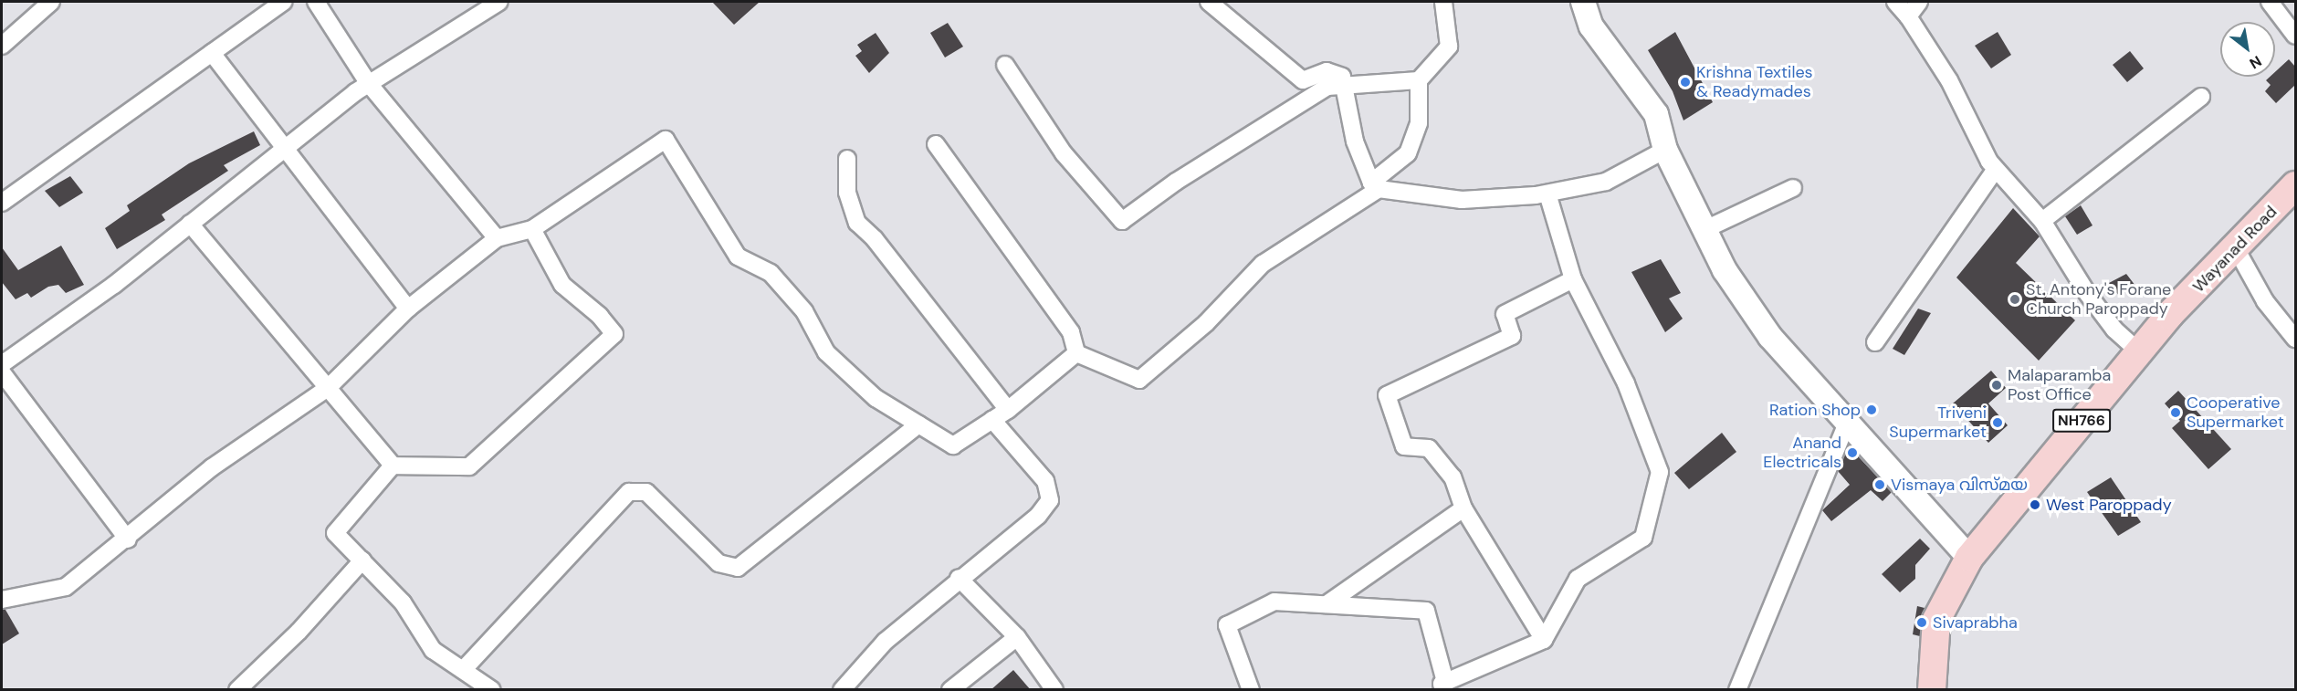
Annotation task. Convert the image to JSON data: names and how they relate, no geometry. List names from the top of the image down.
{
  "streets": {
    "highway": ["Wayanad Road", "NH766"]
  },
  "places": [
    "Krishna Textiles & Readymades",
    "St. Antony's Forane Church Paroppady",
    "Malaparamba Post Office",
    "Ration Shop",
    "Cooperative Supermarket",
    "Triveni Supermarket",
    "Anand Electricals",
    "Vismaya വിസ്മയ",
    "West Paroppady",
    "Sivaprabha"
  ],
  "north": "bottom right"
}
